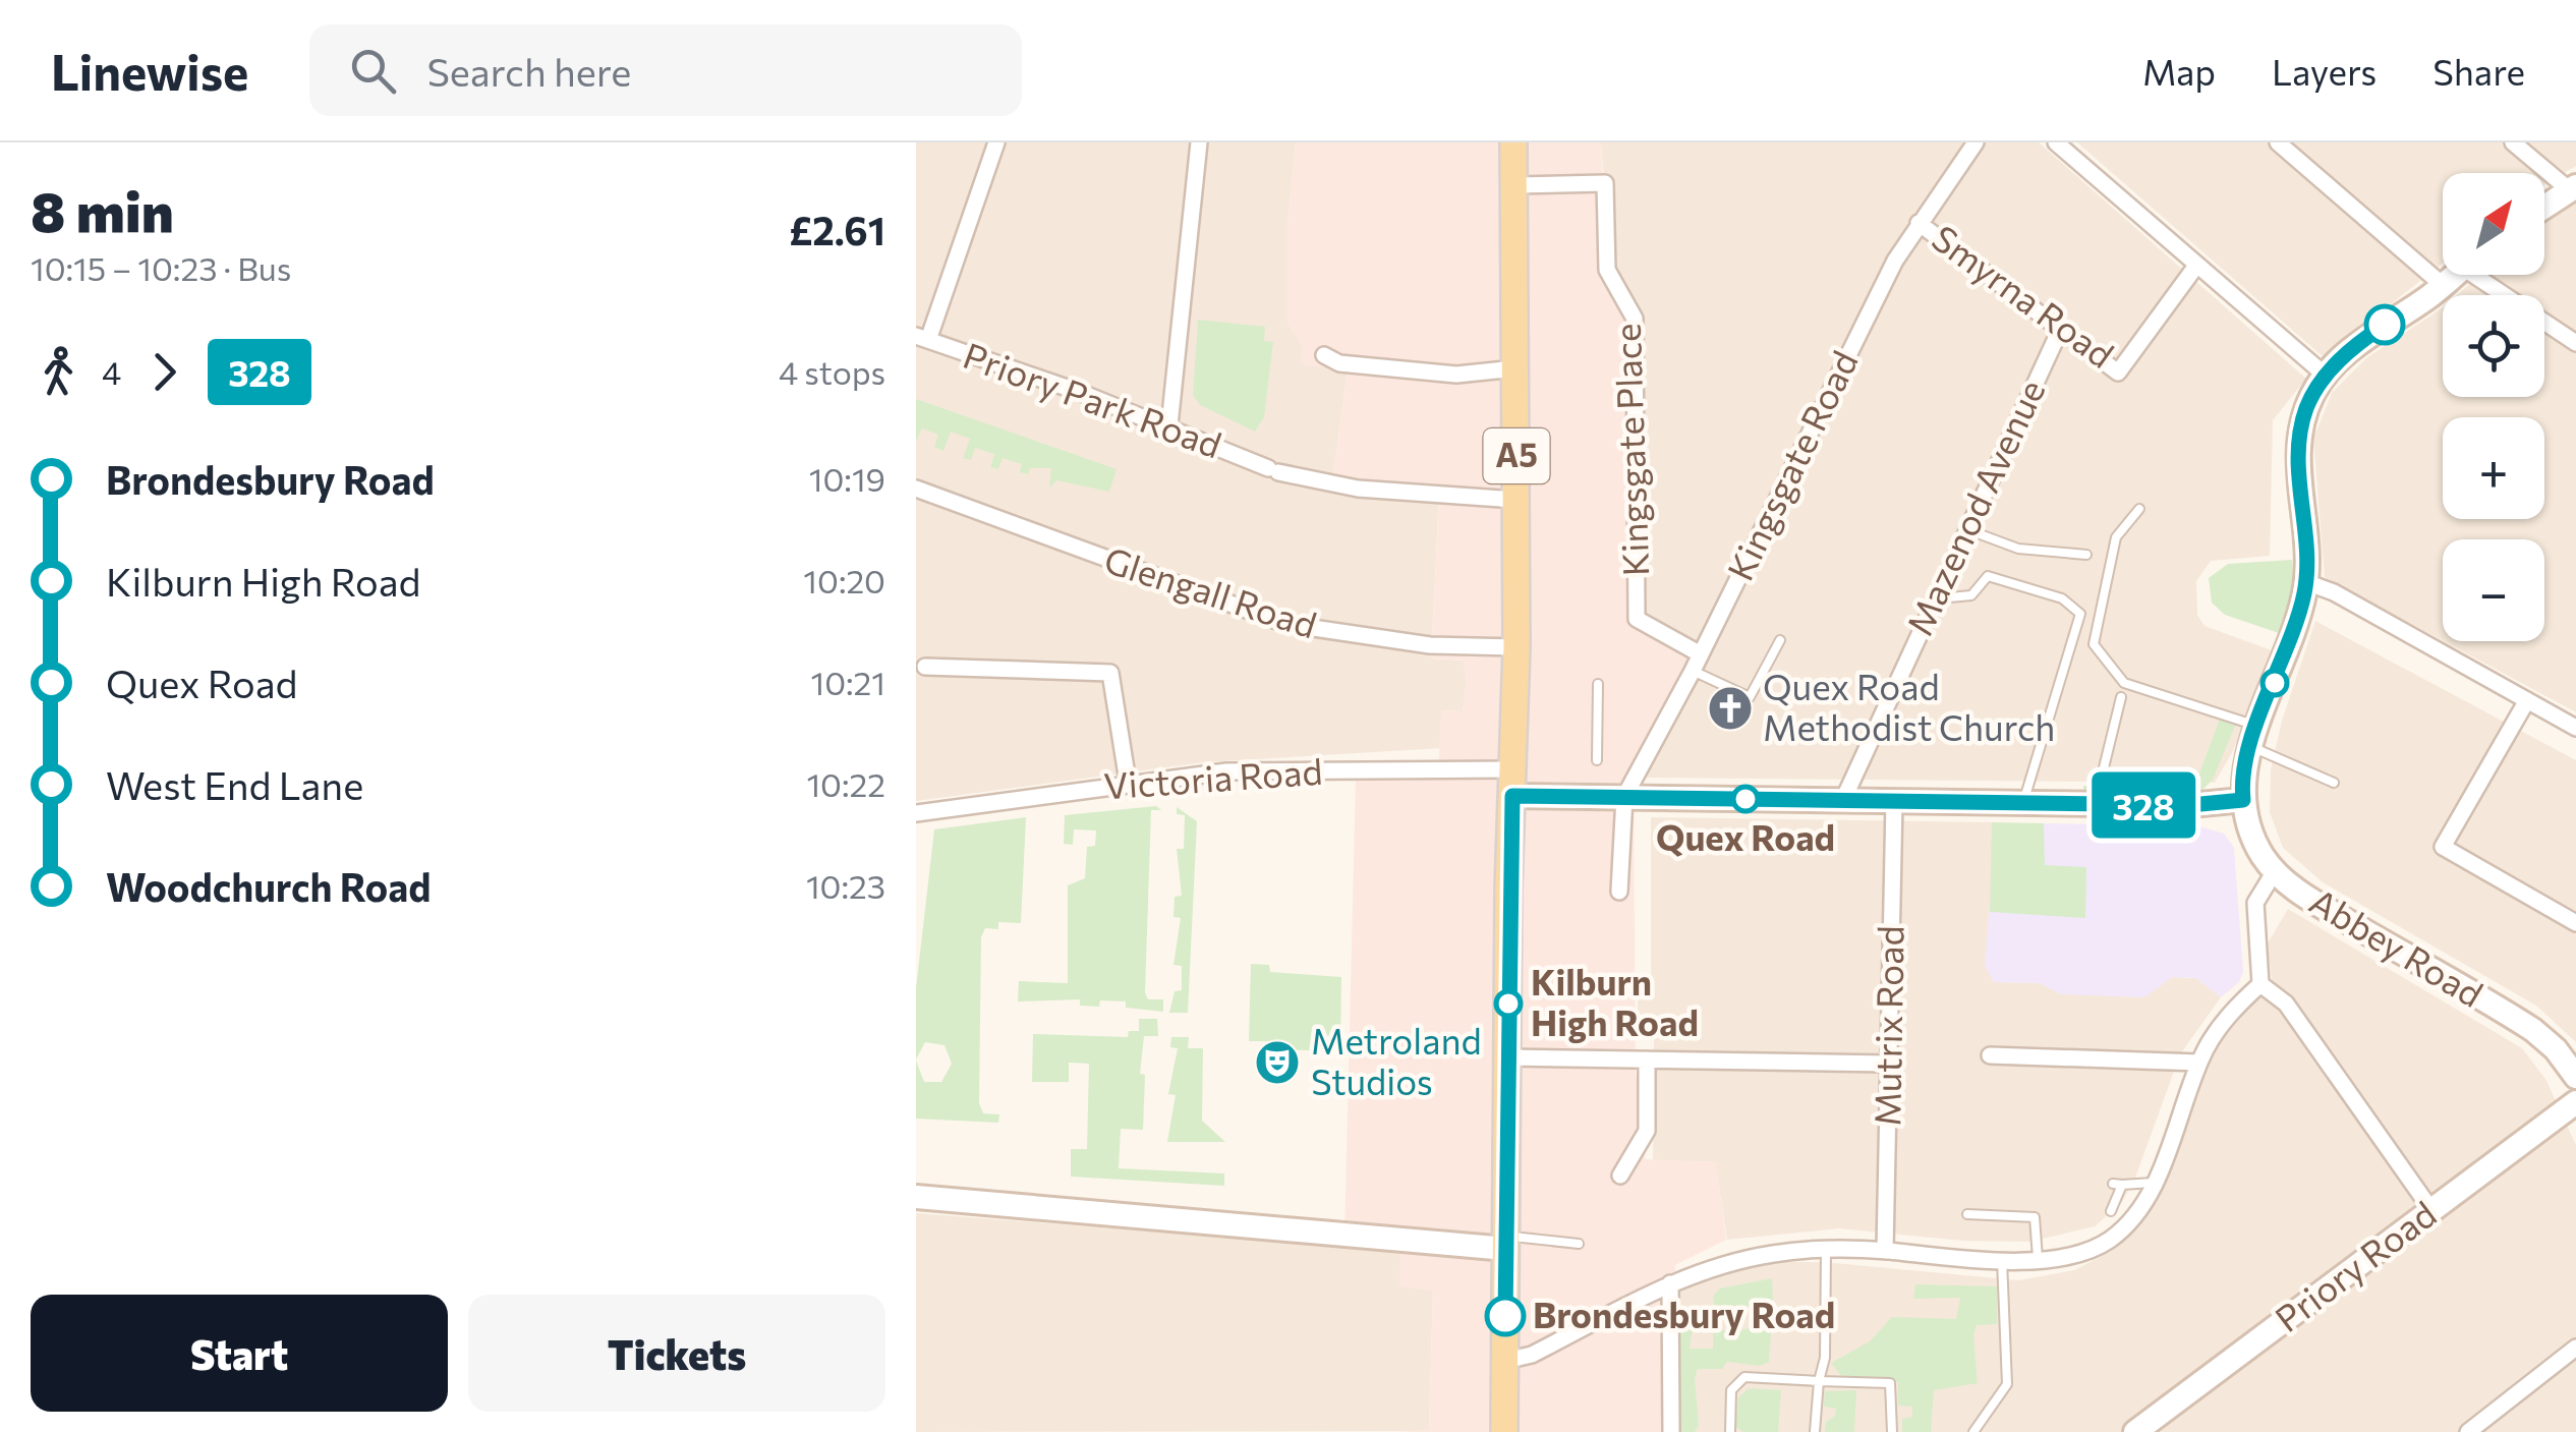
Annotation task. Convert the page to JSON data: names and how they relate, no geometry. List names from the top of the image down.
{
  "streets": {
    "main road": ["A5", "Abbey Road", "Priory Road"],
    "street": [
      "Smyrna Road",
      "Priory Park Road",
      "Kingsgate Place",
      "Kingsgate Road",
      "Mazenod Avenue",
      "Glengall Road",
      "Victoria Road",
      "Mutrix Road"
    ]
  },
  "crossings": [
    ["Smyrna Road", "Kingsgate Road"],
    ["Smyrna Road", "Mazenod Avenue"],
    ["Priory Park Road", "A5"],
    ["Kingsgate Place", "A5"],
    ["Kingsgate Place", "Kingsgate Road"],
    ["A5", "Glengall Road"],
    ["A5", "Victoria Road"]
  ],
  "places": {
    "church": ["Quex Road Methodist Church"],
    "other": ["Quex Road", "Kilburn High Road", "Brondesbury Road"],
    "theatre": ["Metroland Studios"]
  },
  "lines": ["bus line 328"],
  "north": "top right",
  "page": {
    "header": "Linewise",
    "search": "Search here",
    "nav": ["Map", "Layers", "Share"],
    "heading": ["8 min", "10:15 – 10:23 · Bus", "£2.61"],
    "on_map": "328",
    "map_buttons": ["+", "−"],
    "legs": ["4", "328", "4 stops"],
    "list": [
      {
        "name": "Brondesbury Road",
        "value": "10:19"
      },
      {
        "name": "Kilburn High Road",
        "value": "10:20"
      },
      {
        "name": "Quex Road",
        "value": "10:21"
      },
      {
        "name": "West End Lane",
        "value": "10:22"
      },
      {
        "name": "Woodchurch Road",
        "value": "10:23"
      }
    ],
    "buttons": ["Start", "Tickets"]
  }
}
